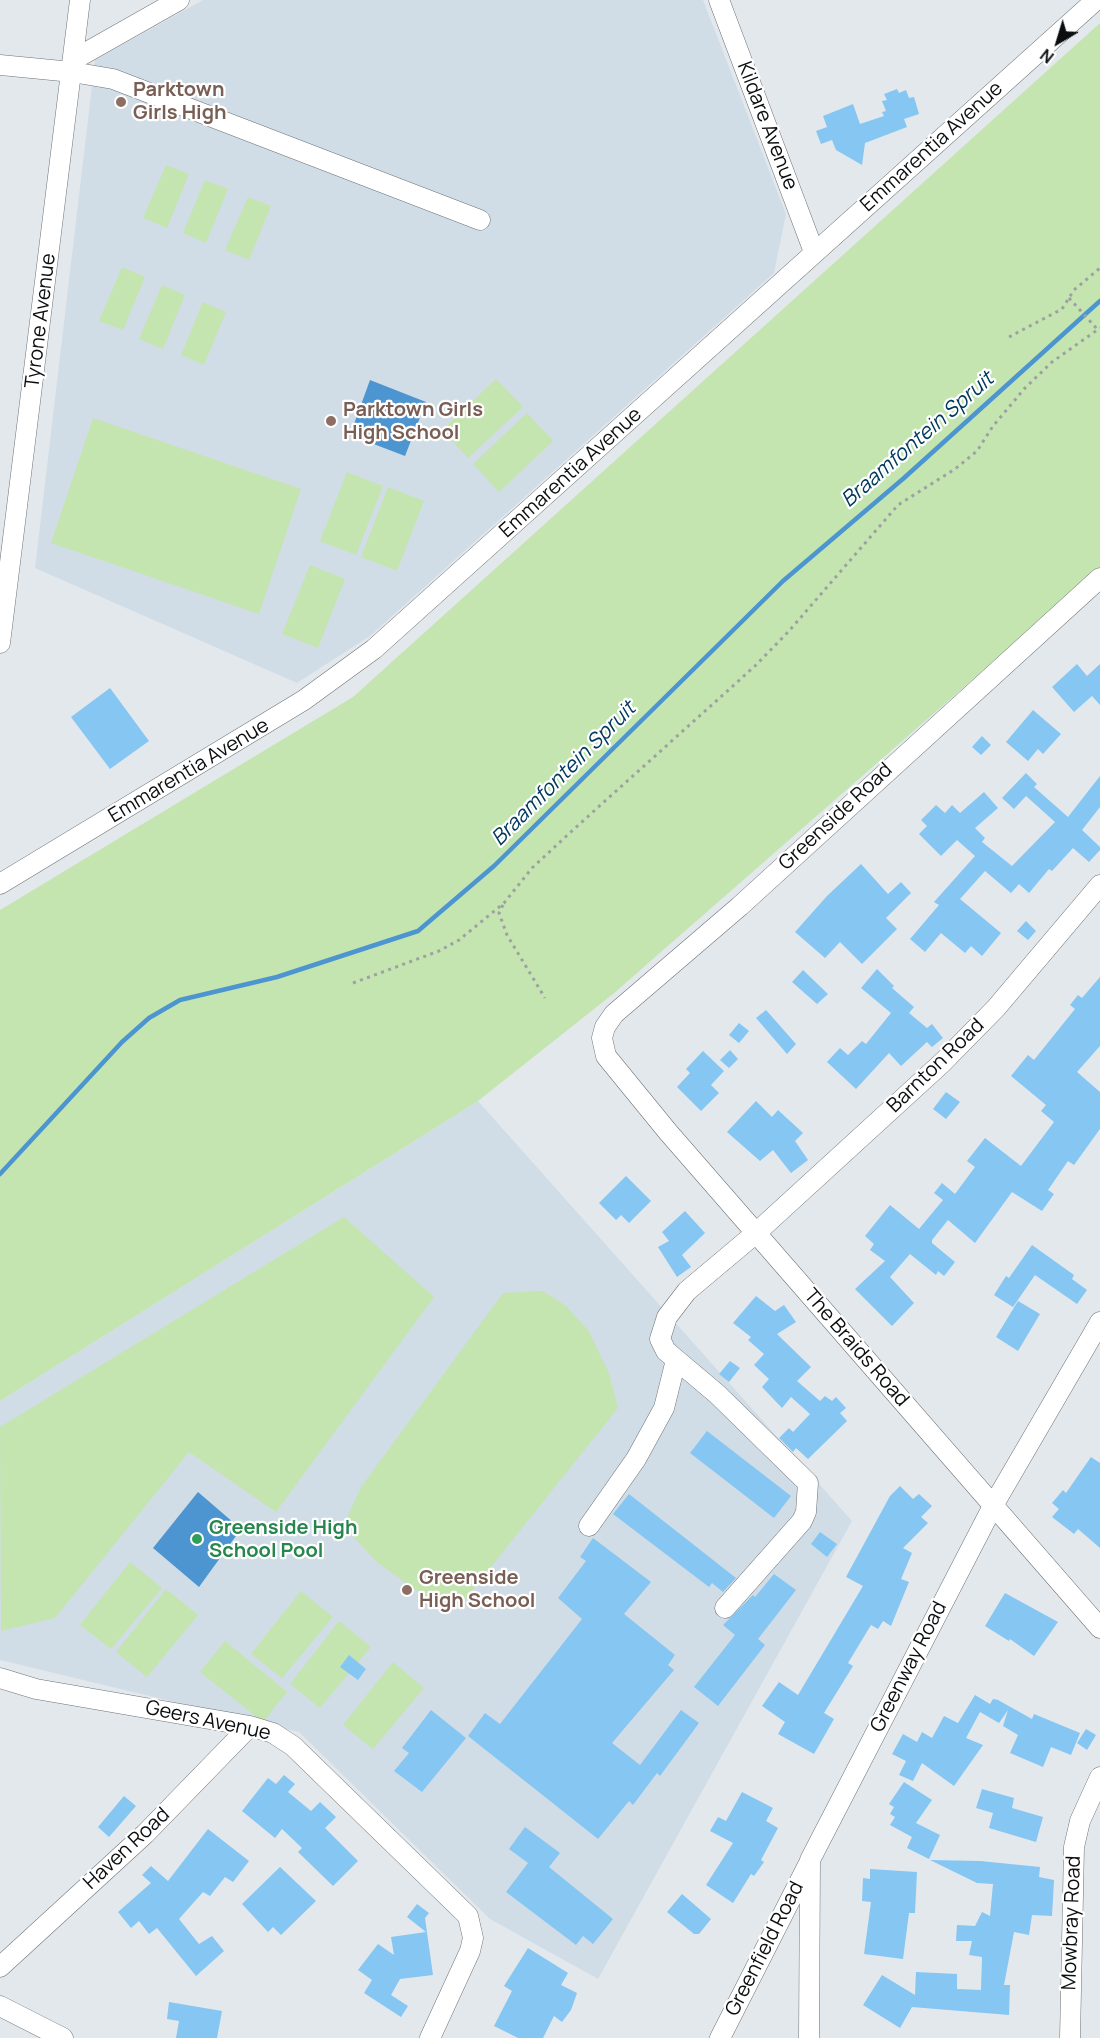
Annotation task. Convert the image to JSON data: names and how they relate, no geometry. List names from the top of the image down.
{
  "streets": {
    "street": [
      "Kildare Avenue",
      "Emmarentia Avenue",
      "Tyrone Avenue",
      "Greenside Road",
      "Barnton Road",
      "The Braids Road",
      "Greenway Road",
      "Geers Avenue",
      "Haven Road",
      "Mowbray Road",
      "Greenfield Road"
    ]
  },
  "crossings": [
    ["Kildare Avenue", "Emmarentia Avenue"],
    ["Greenside Road", "The Braids Road"],
    ["Barnton Road", "The Braids Road"],
    ["The Braids Road", "Greenway Road"],
    ["Greenway Road", "Greenfield Road"],
    ["Geers Avenue", "Haven Road"]
  ],
  "water": ["Braamfontein Spruit"],
  "places": [
    "Parktown Girls High",
    "Parktown Girls High School",
    "Greenside High School Pool",
    "Greenside High School"
  ],
  "north": "bottom left"
}
